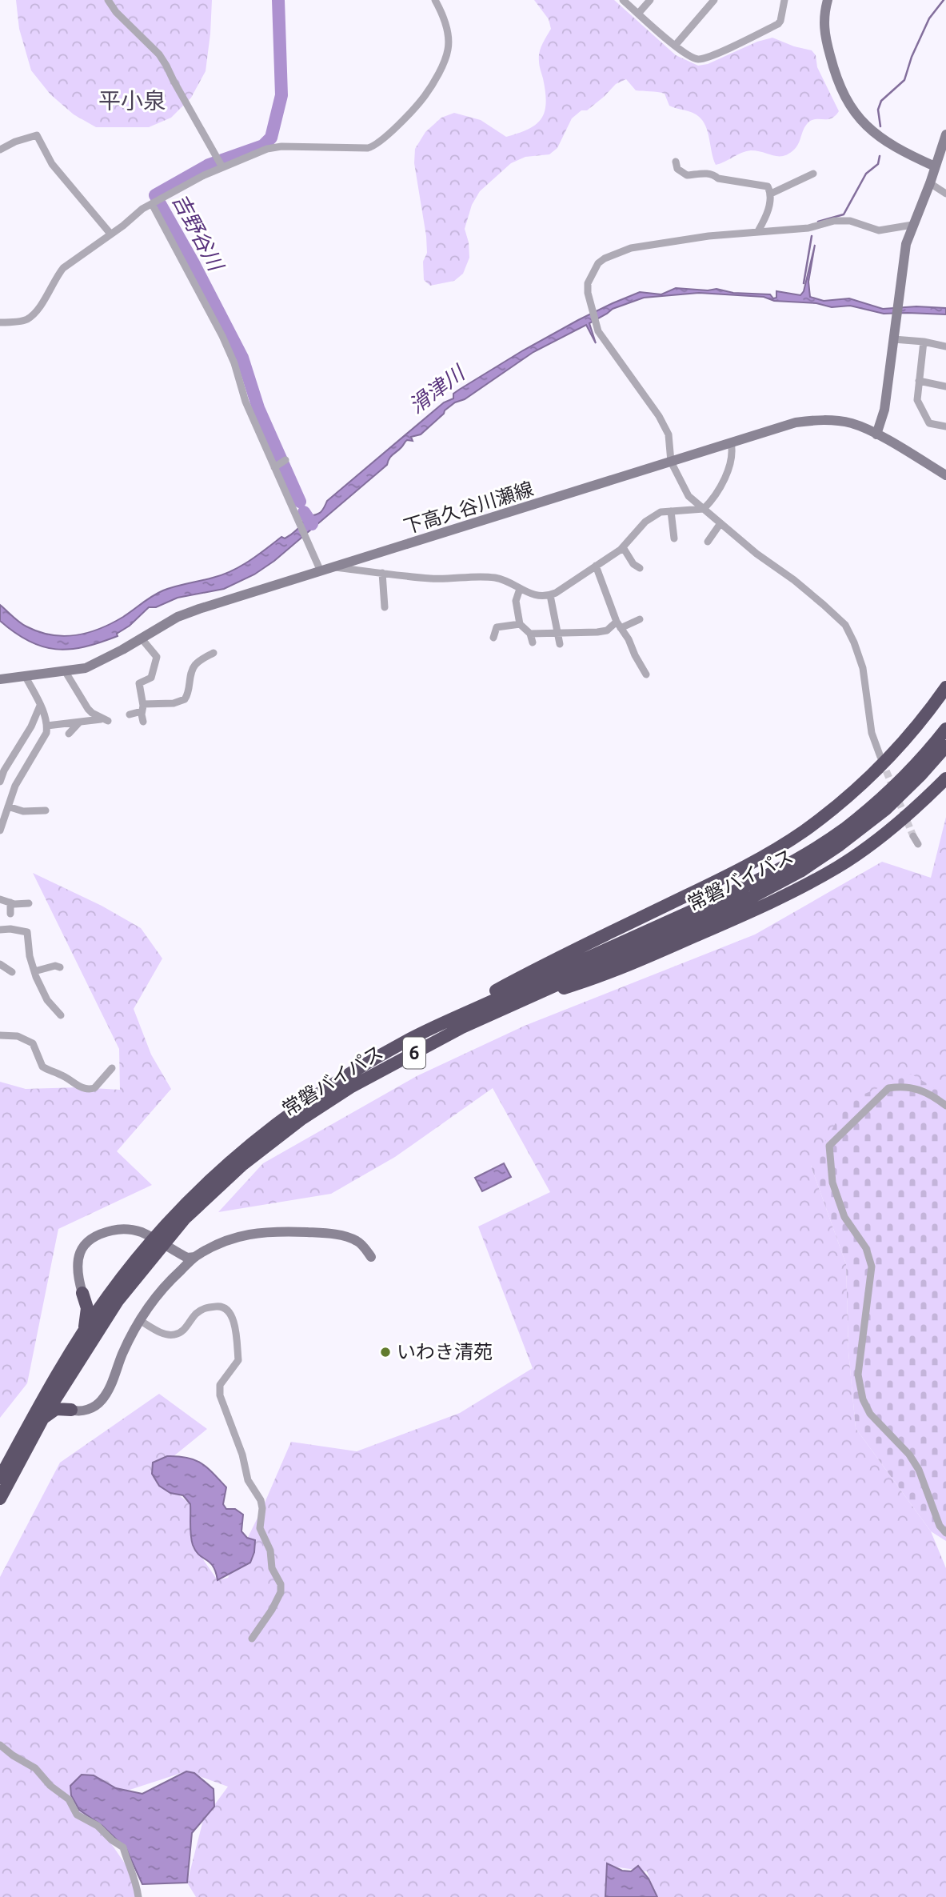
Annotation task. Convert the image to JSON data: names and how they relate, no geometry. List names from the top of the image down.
{
  "streets": {
    "highway": ["常磐バイパス", "6"],
    "street": ["下高久谷川瀬線"]
  },
  "districts": ["平小泉"],
  "water": ["吉野谷川", "滑津川"],
  "places": ["いわき清苑"]
}
